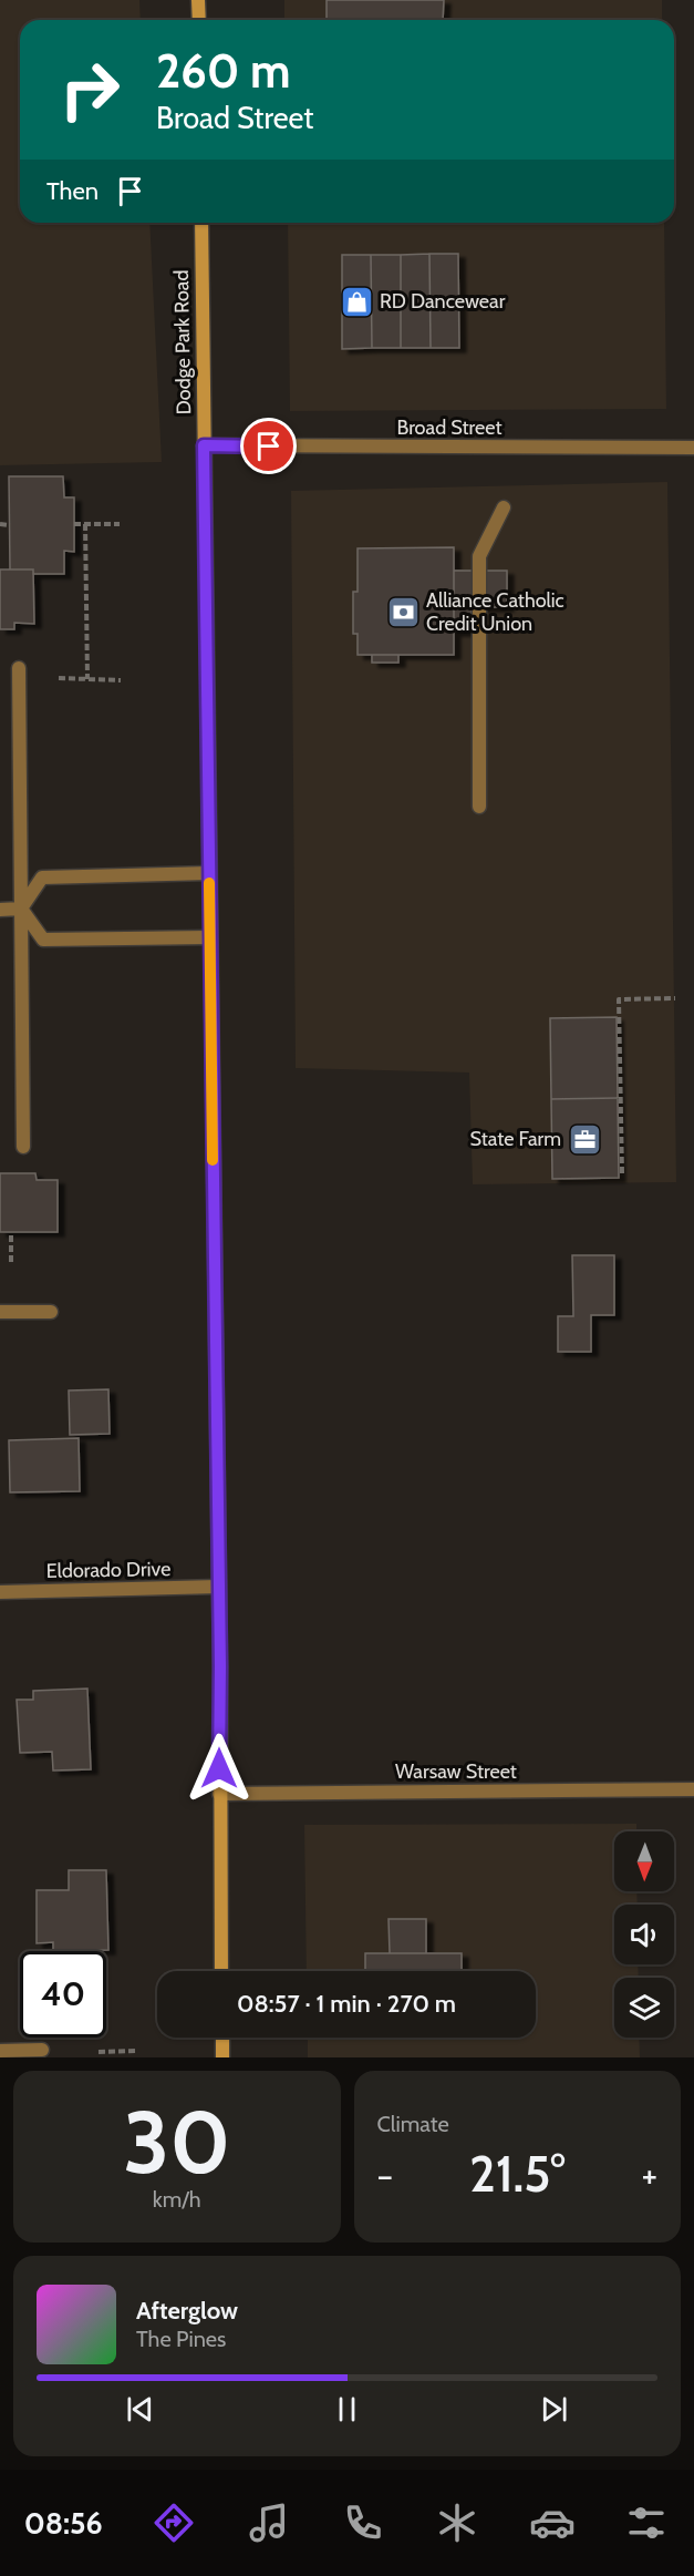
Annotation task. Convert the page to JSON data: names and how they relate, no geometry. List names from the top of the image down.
{
  "streets": {
    "street": [
      "Dodge Park Road",
      "Broad Street",
      "Eldorado Drive",
      "Warsaw Street"
    ]
  },
  "crossings": [
    ["Dodge Park Road", "Broad Street"],
    ["Dodge Park Road", "Eldorado Drive"],
    ["Dodge Park Road", "Warsaw Street"]
  ],
  "places": {
    "shop": ["RD Dancewear"],
    "bank": ["Alliance Catholic Credit Union"],
    "office": ["State Farm"]
  },
  "north": "bottom",
  "page": {
    "turn": ["260 m", "Broad Street"],
    "then": "Then",
    "limit": "40",
    "trip": "08:57 · 1 min · 270 m",
    "tile": [
      ["30", "km/h"],
      "Climate"
    ],
    "heat": ["−", "21.5°", "+"],
    "song": ["Afterglow", "The Pines"],
    "tabs": "08:56"
  }
}
